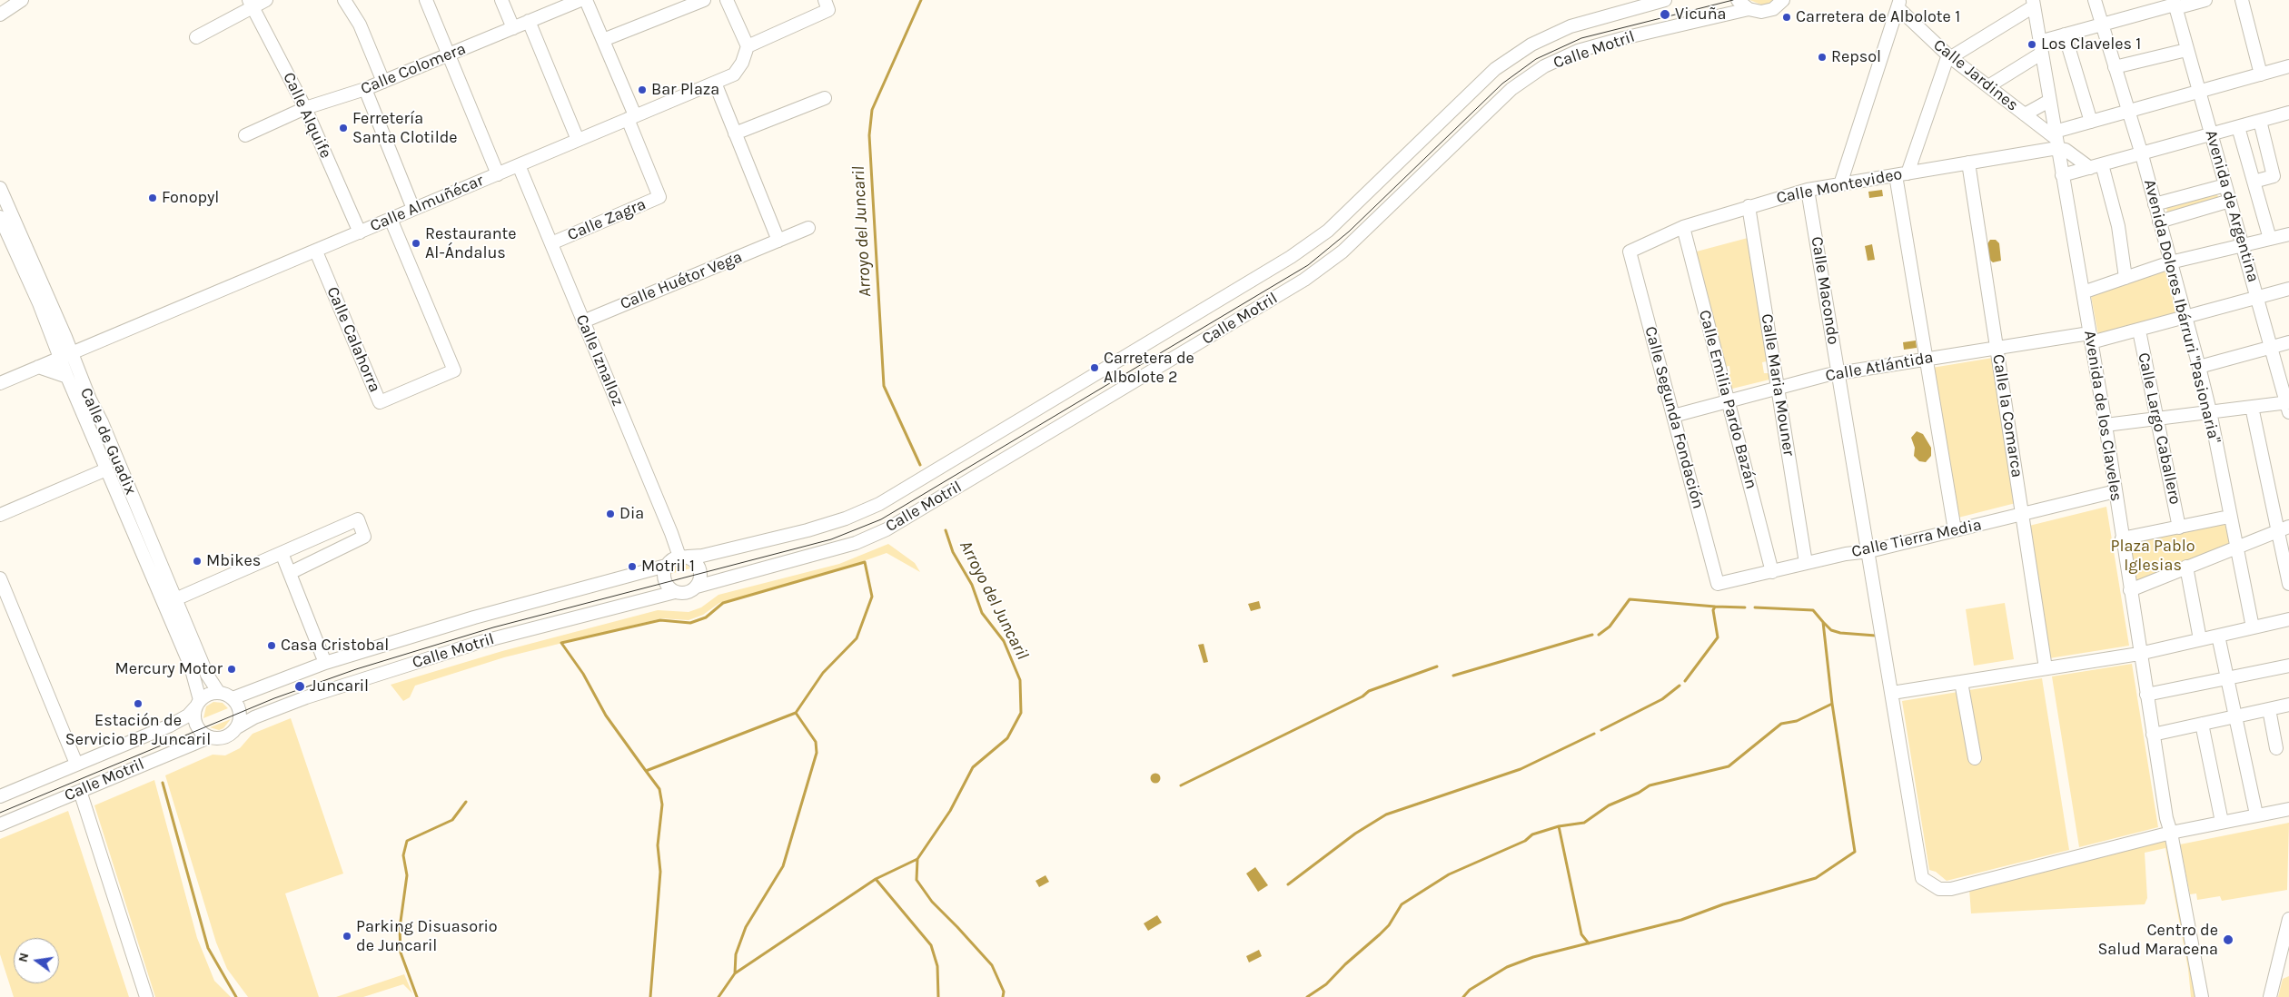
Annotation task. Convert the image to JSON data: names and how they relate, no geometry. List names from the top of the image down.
{
  "streets": {
    "street": [
      "Calle Motril",
      "Calle Colomera",
      "Calle Jardines",
      "Calle Alquife",
      "Calle Montevideo",
      "Calle Almuñécar",
      "Avenida de Argentina",
      "Calle Zagra",
      "Calle Huétor Vega",
      "Calle Macondo",
      "Avenida Dolores Ibárruri \"Pasionaria\"",
      "Calle Calahorra",
      "Calle Iznalloz",
      "Calle Atlántida",
      "Calle Maria Mouner",
      "Calle Emilia Pardo Bazán",
      "Calle la Comarca",
      "Avenida de los Claveles",
      "Calle Segunda Fondación",
      "Calle Largo Caballero",
      "Calle de Guadix",
      "Calle Tierra Media"
    ]
  },
  "crossings": [
    ["Calle Motril", "Calle Iznalloz"],
    ["Calle Motril", "Calle de Guadix"],
    ["Calle Colomera", "Calle Alquife"],
    ["Calle Jardines", "Calle Montevideo"],
    ["Calle Jardines", "Avenida de los Claveles"],
    ["Calle Alquife", "Calle Almuñécar"],
    ["Calle Montevideo", "Avenida de Argentina"],
    ["Calle Montevideo", "Calle Macondo"],
    ["Calle Montevideo", "Avenida Dolores Ibárruri \"Pasionaria\""],
    ["Calle Montevideo", "Calle Maria Mouner"],
    ["Calle Montevideo", "Calle Emilia Pardo Bazán"],
    ["Calle Montevideo", "Calle la Comarca"],
    ["Calle Montevideo", "Avenida de los Claveles"],
    ["Calle Montevideo", "Calle Segunda Fondación"],
    ["Calle Almuñécar", "Calle Zagra"],
    ["Calle Almuñécar", "Calle Calahorra"],
    ["Calle Almuñécar", "Calle Iznalloz"],
    ["Calle Almuñécar", "Calle de Guadix"],
    ["Avenida de Argentina", "Calle Atlántida"],
    ["Calle Zagra", "Calle Iznalloz"],
    ["Calle Huétor Vega", "Calle Iznalloz"],
    ["Calle Macondo", "Calle Atlántida"],
    ["Calle Macondo", "Avenida de los Claveles"],
    ["Calle Macondo", "Calle Tierra Media"],
    ["Avenida Dolores Ibárruri \"Pasionaria\"", "Calle Atlántida"],
    ["Calle Atlántida", "Calle Maria Mouner"],
    ["Calle Atlántida", "Calle Emilia Pardo Bazán"],
    ["Calle Atlántida", "Calle la Comarca"],
    ["Calle Atlántida", "Avenida de los Claveles"],
    ["Calle Atlántida", "Calle Segunda Fondación"],
    ["Calle Atlántida", "Calle Largo Caballero"],
    ["Calle Maria Mouner", "Calle Tierra Media"],
    ["Calle Emilia Pardo Bazán", "Calle Tierra Media"],
    ["Calle la Comarca", "Calle Tierra Media"],
    ["Avenida de los Claveles", "Calle Tierra Media"],
    ["Calle Segunda Fondación", "Calle Tierra Media"]
  ],
  "water": ["Arroyo del Juncaril"],
  "parks": ["Plaza Pablo Iglesias"],
  "places": [
    "Vicuña",
    "Carretera de Albolote 1",
    "Los Claveles 1",
    "Repsol",
    "Bar Plaza",
    "Ferretería Santa Clotilde",
    "Fonopyl",
    "Restaurante Al-Ándalus",
    "Carretera de Albolote 2",
    "Dia",
    "Mbikes",
    "Motril 1",
    "Casa Cristobal",
    "Mercury Motor",
    "Juncaril",
    "Estación de Servicio BP Juncaril",
    "Parking Disuasorio de Juncaril",
    "Centro de Salud Maracena"
  ],
  "north": "left"
}
